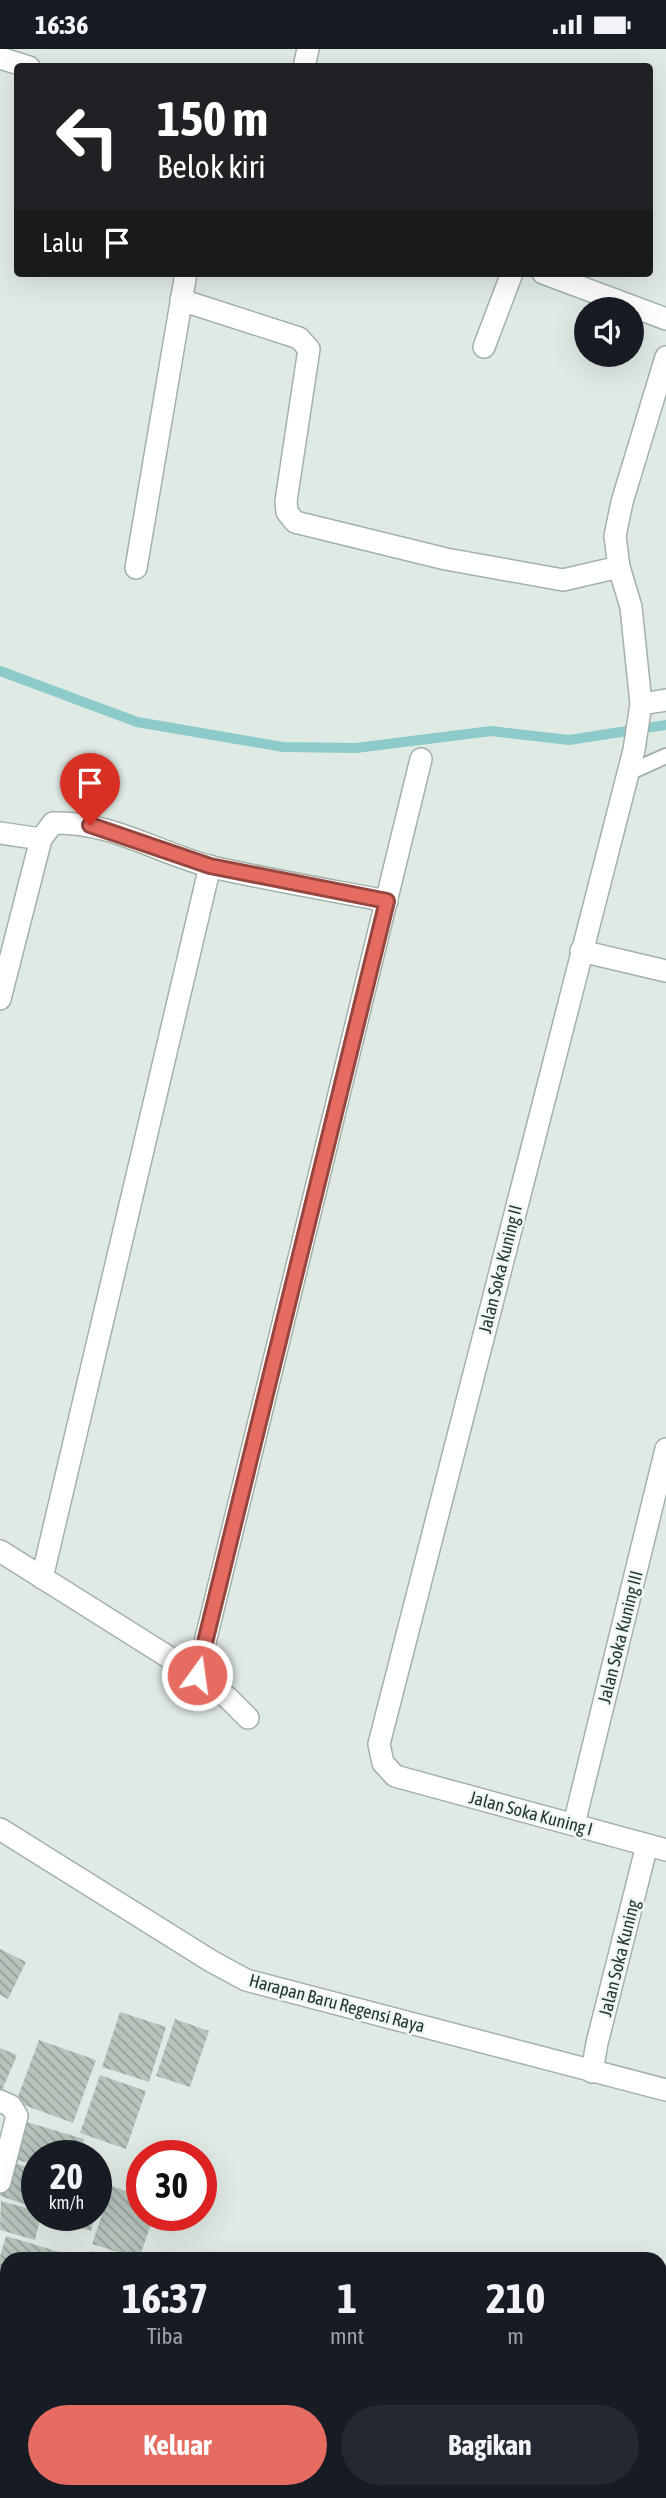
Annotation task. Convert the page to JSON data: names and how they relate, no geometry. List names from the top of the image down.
{
  "streets": {
    "street": [
      "Jalan Soka Kuning II",
      "Jalan Soka Kuning III",
      "Jalan Soka Kuning I",
      "Jalan Soka Kuning",
      "Harapan Baru Regensi Raya"
    ]
  },
  "crossings": [
    ["Jalan Soka Kuning II", "Jalan Soka Kuning I"],
    ["Jalan Soka Kuning III", "Jalan Soka Kuning I"],
    ["Jalan Soka Kuning I", "Jalan Soka Kuning"],
    ["Jalan Soka Kuning", "Harapan Baru Regensi Raya"]
  ],
  "page": {
    "status": "16:36",
    "turn": ["150 m", "Belok kiri"],
    "then": "Lalu",
    "speed": "20 km/h",
    "limit": "30",
    "eta": [
      "16:37",
      "Tiba",
      "1",
      "mnt",
      "210",
      "m"
    ],
    "buttons": ["Keluar", "Bagikan"]
  }
}
